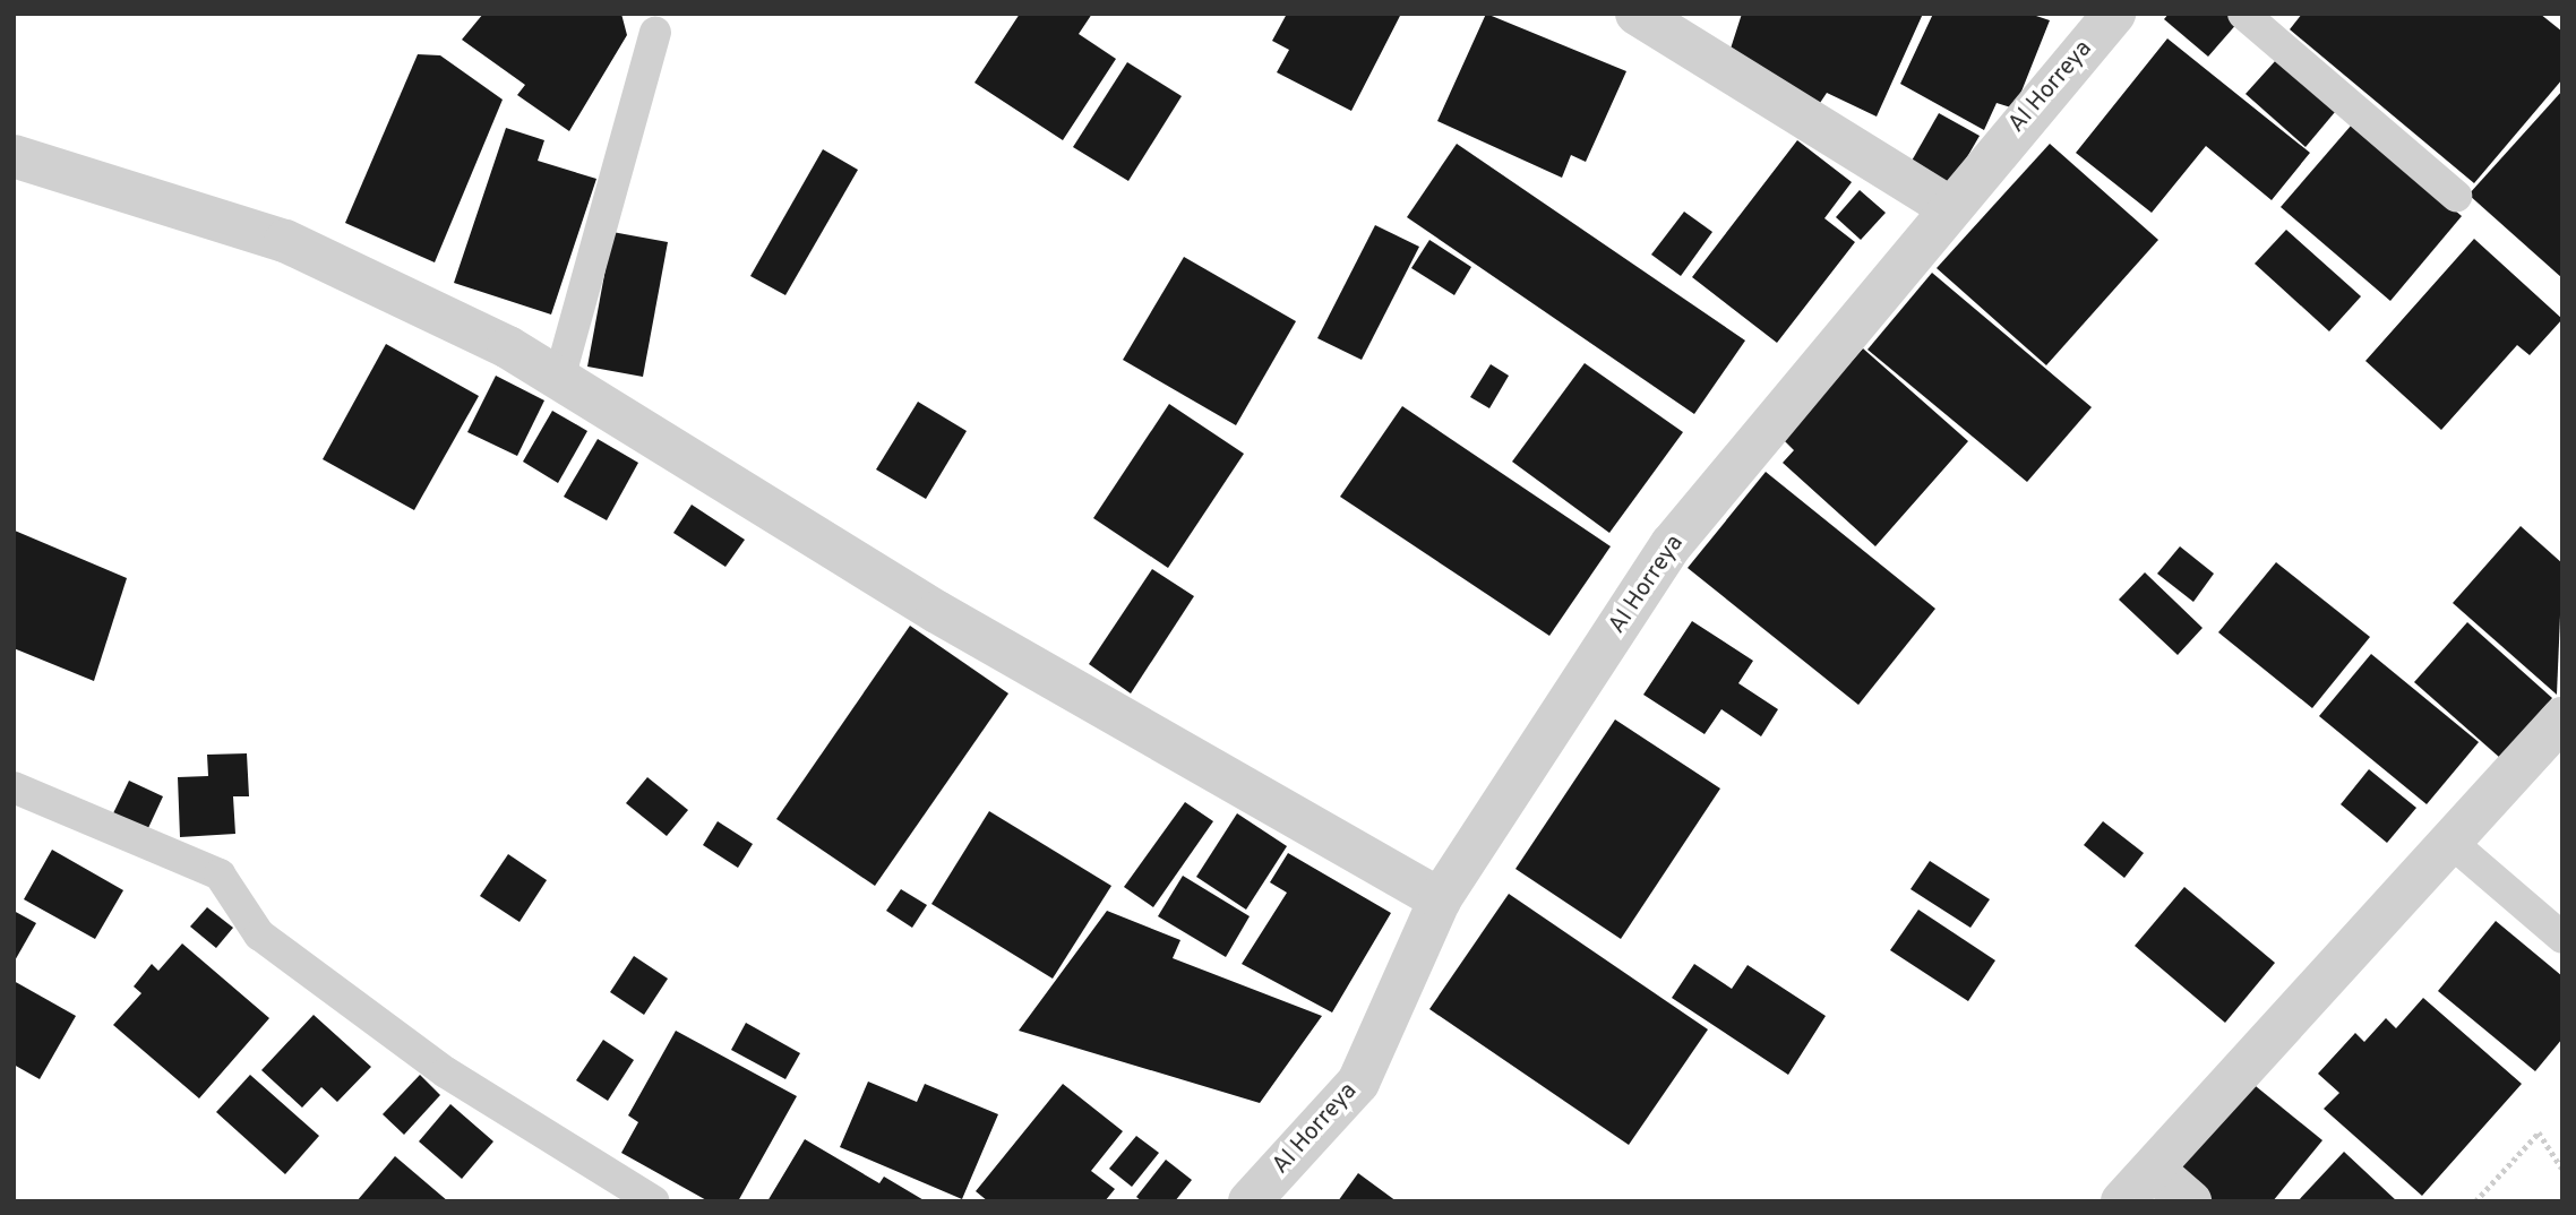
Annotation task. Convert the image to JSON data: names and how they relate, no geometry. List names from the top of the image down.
{
  "streets": {
    "street": ["Al Horreya"]
  }
}
